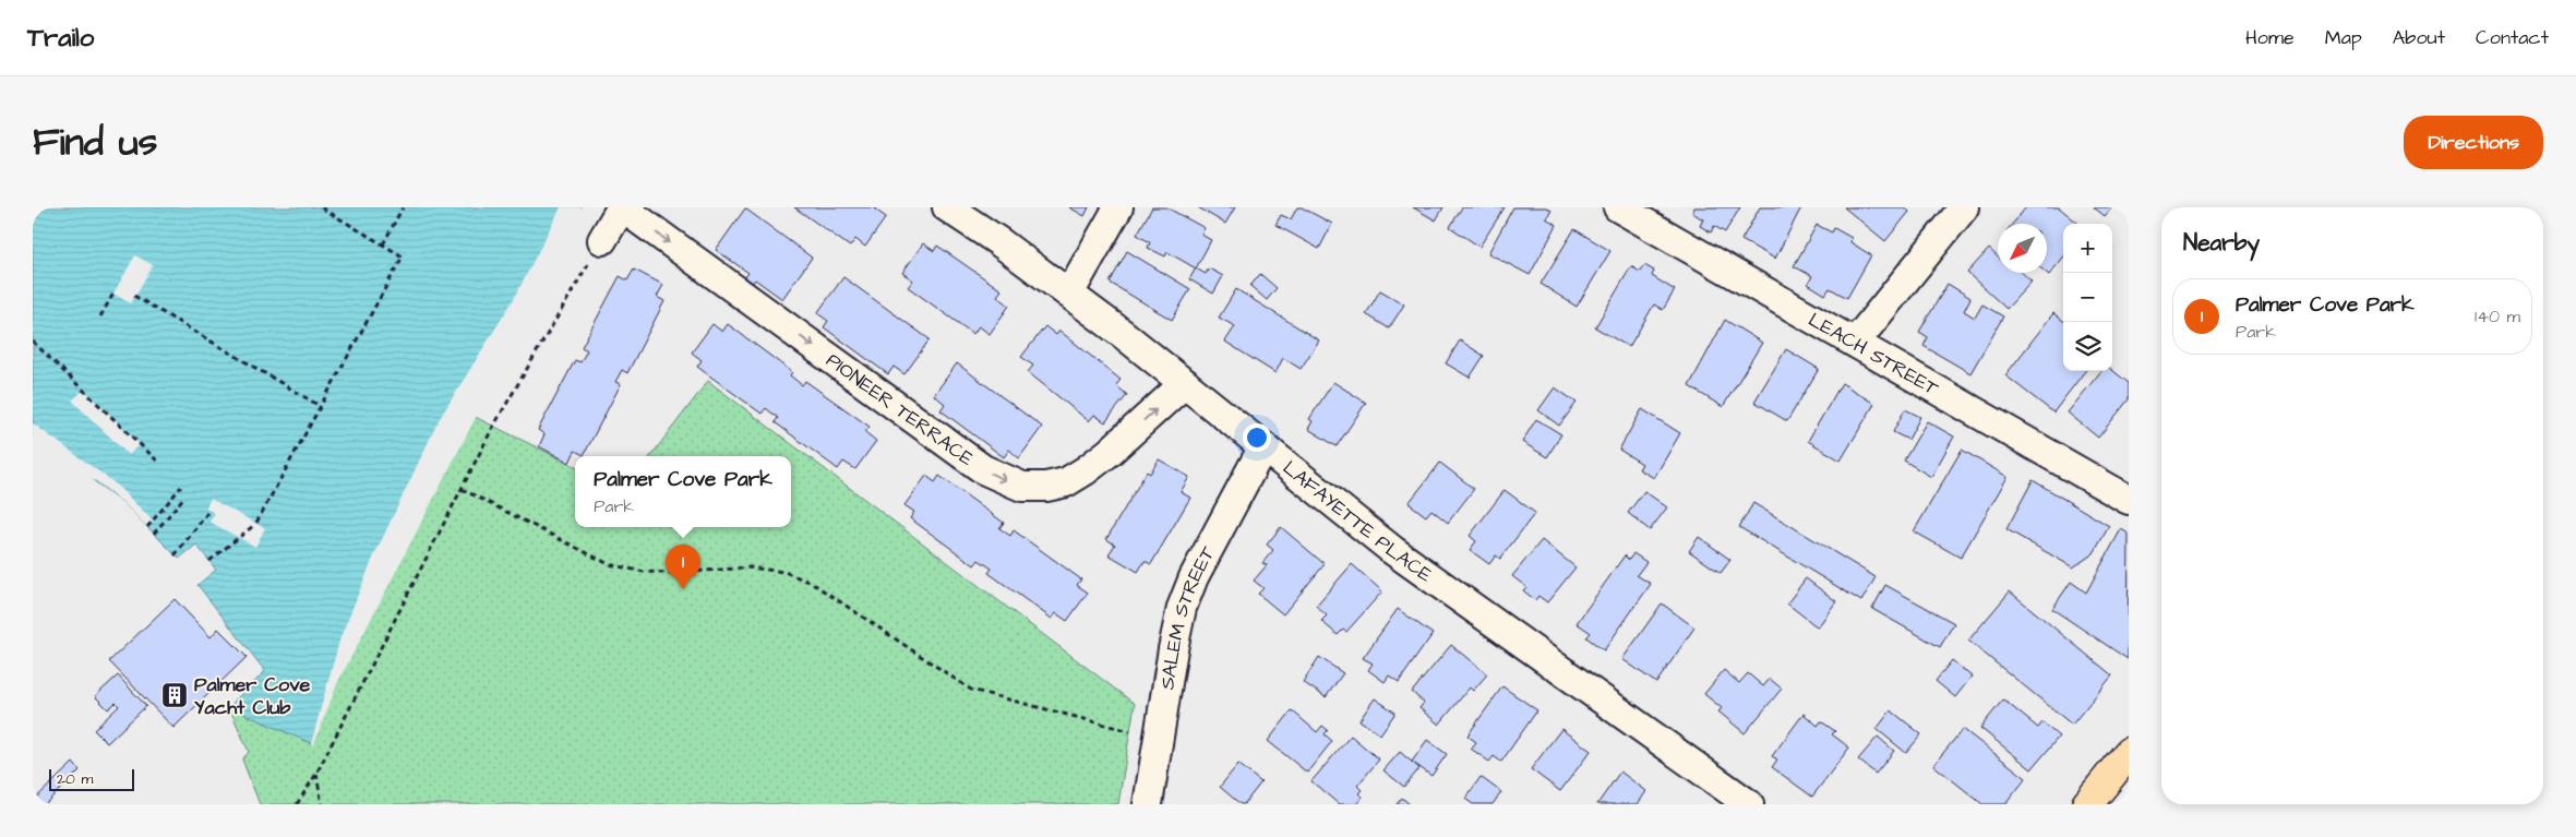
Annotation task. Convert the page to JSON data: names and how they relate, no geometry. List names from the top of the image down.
{
  "streets": {
    "street": [
      "LEACH STREET",
      "PIONEER TERRACE",
      "LAFAYETTE PLACE",
      "SALEM STREET"
    ]
  },
  "crossings": [
    ["PIONEER TERRACE", "LAFAYETTE PLACE"],
    ["LAFAYETTE PLACE", "SALEM STREET"]
  ],
  "one_way": ["PIONEER TERRACE"],
  "places": {
    "building": ["Palmer Cove Yacht Club"]
  },
  "scale_bar": "20 m",
  "north": "bottom left",
  "page": {
    "header": "Trailo",
    "nav": [
      "Home",
      "Map",
      "About",
      "Contact"
    ],
    "title": "Find us",
    "buttons": "Directions",
    "heading": "Nearby",
    "map_buttons": ["+", "−"],
    "list": [
      {
        "mark": "1",
        "name": "Palmer Cove Park",
        "note": "Park",
        "value": "140 m"
      }
    ],
    "popup": ["Palmer Cove Park", "Park"],
    "pins": "1",
    "scale": "20 m"
  }
}
